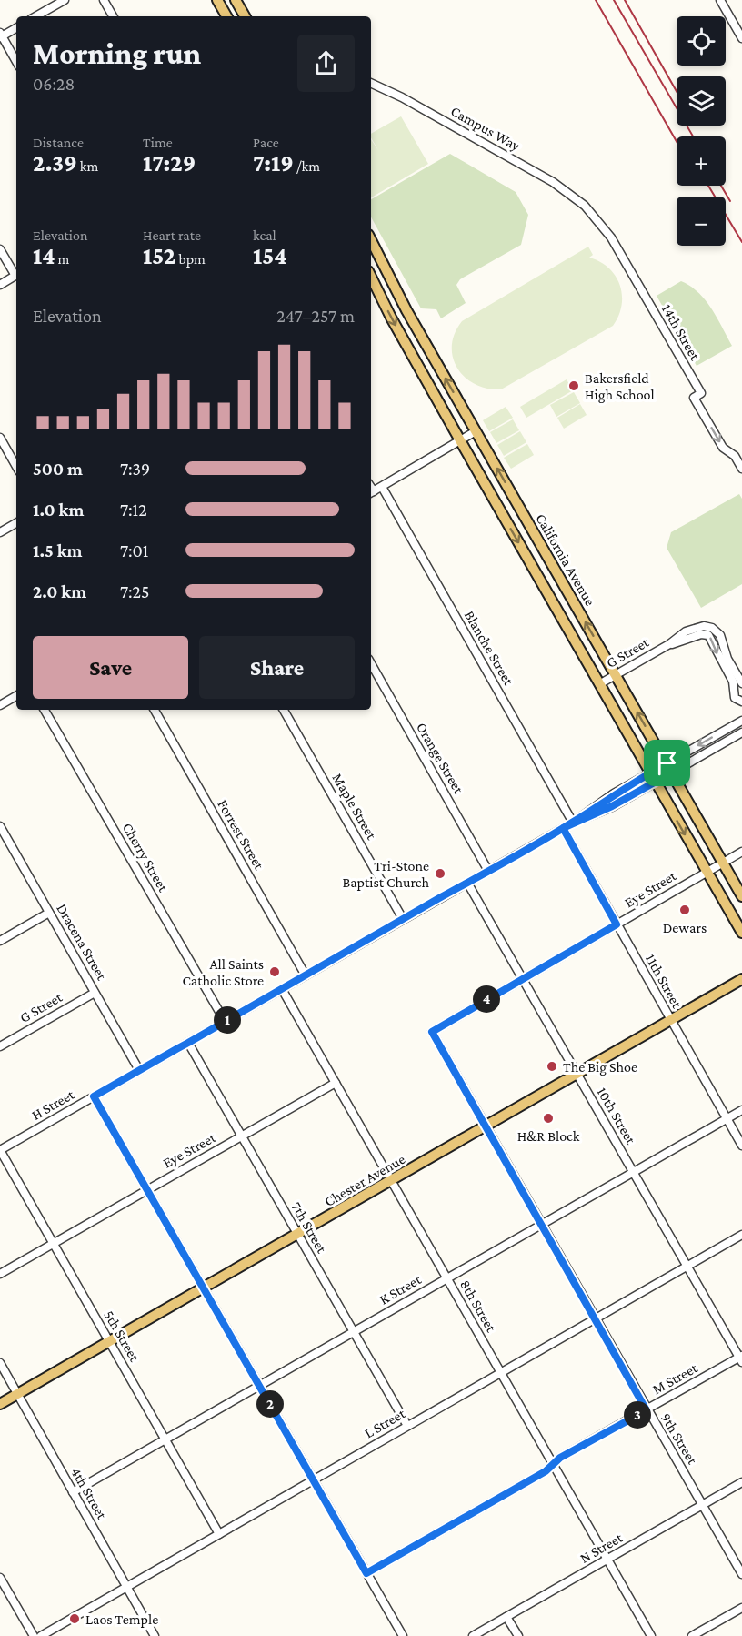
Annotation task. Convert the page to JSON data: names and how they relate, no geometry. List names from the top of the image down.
{
  "streets": {
    "main road": ["California Avenue", "Chester Avenue"],
    "street": [
      "Campus Way",
      "14th Street",
      "Blanche Street",
      "G Street",
      "Orange Street",
      "Maple Street",
      "Forrest Street",
      "Cherry Street",
      "Eye Street",
      "Dracena Street",
      "11th Street",
      "H Street",
      "10th Street",
      "7th Street",
      "K Street",
      "8th Street",
      "5th Street",
      "M Street",
      "L Street",
      "9th Street",
      "4th Street",
      "N Street"
    ]
  },
  "crossings": [
    ["Campus Way", "14th Street"],
    ["California Avenue", "G Street"],
    ["California Avenue", "Eye Street"],
    ["California Avenue", "H Street"],
    ["Blanche Street", "H Street"],
    ["G Street", "Dracena Street"],
    ["Orange Street", "H Street"],
    ["Maple Street", "H Street"],
    ["Forrest Street", "H Street"],
    ["Cherry Street", "H Street"],
    ["Eye Street", "11th Street"],
    ["Eye Street", "10th Street"],
    ["Eye Street", "7th Street"],
    ["Eye Street", "8th Street"],
    ["Eye Street", "5th Street"],
    ["Eye Street", "9th Street"],
    ["Dracena Street", "H Street"],
    ["11th Street", "H Street"],
    ["11th Street", "Chester Avenue"],
    ["11th Street", "K Street"],
    ["H Street", "10th Street"],
    ["H Street", "7th Street"],
    ["H Street", "8th Street"],
    ["H Street", "5th Street"],
    ["10th Street", "Chester Avenue"],
    ["10th Street", "K Street"],
    ["10th Street", "M Street"],
    ["10th Street", "L Street"],
    ["Chester Avenue", "7th Street"],
    ["Chester Avenue", "8th Street"],
    ["Chester Avenue", "5th Street"],
    ["Chester Avenue", "9th Street"],
    ["Chester Avenue", "4th Street"],
    ["7th Street", "K Street"],
    ["7th Street", "L Street"],
    ["K Street", "8th Street"],
    ["K Street", "5th Street"],
    ["K Street", "9th Street"],
    ["K Street", "4th Street"],
    ["8th Street", "M Street"],
    ["8th Street", "L Street"],
    ["8th Street", "N Street"],
    ["5th Street", "L Street"],
    ["M Street", "9th Street"],
    ["L Street", "9th Street"],
    ["L Street", "4th Street"],
    ["9th Street", "N Street"]
  ],
  "one_way": ["14th Street"],
  "places": [
    "Bakersfield High School",
    "Tri-Stone Baptist Church",
    "Dewars",
    "All Saints Catholic Store",
    "The Big Shoe",
    "H&R Block",
    "Laos Temple"
  ],
  "page": {
    "map_buttons": ["+", "−"],
    "heading": ["Morning run", "06:28"],
    "stats": [
      ["Distance", "2.39 km"],
      ["Time", "17:29"],
      ["Pace", "7:19 /km"],
      ["Elevation", "14 m"],
      ["Heart rate", "152 bpm"],
      ["kcal", "154"]
    ],
    "chart": ["Elevation", "247–257 m"],
    "list": [
      {
        "name": "500 m",
        "note": "7:39"
      },
      {
        "name": "1.0 km",
        "note": "7:12"
      },
      {
        "name": "1.5 km",
        "note": "7:01"
      },
      {
        "name": "2.0 km",
        "note": "7:25"
      }
    ],
    "buttons": ["Save", "Share"],
    "pins": [
      "4",
      "1",
      "2",
      "3"
    ]
  }
}
